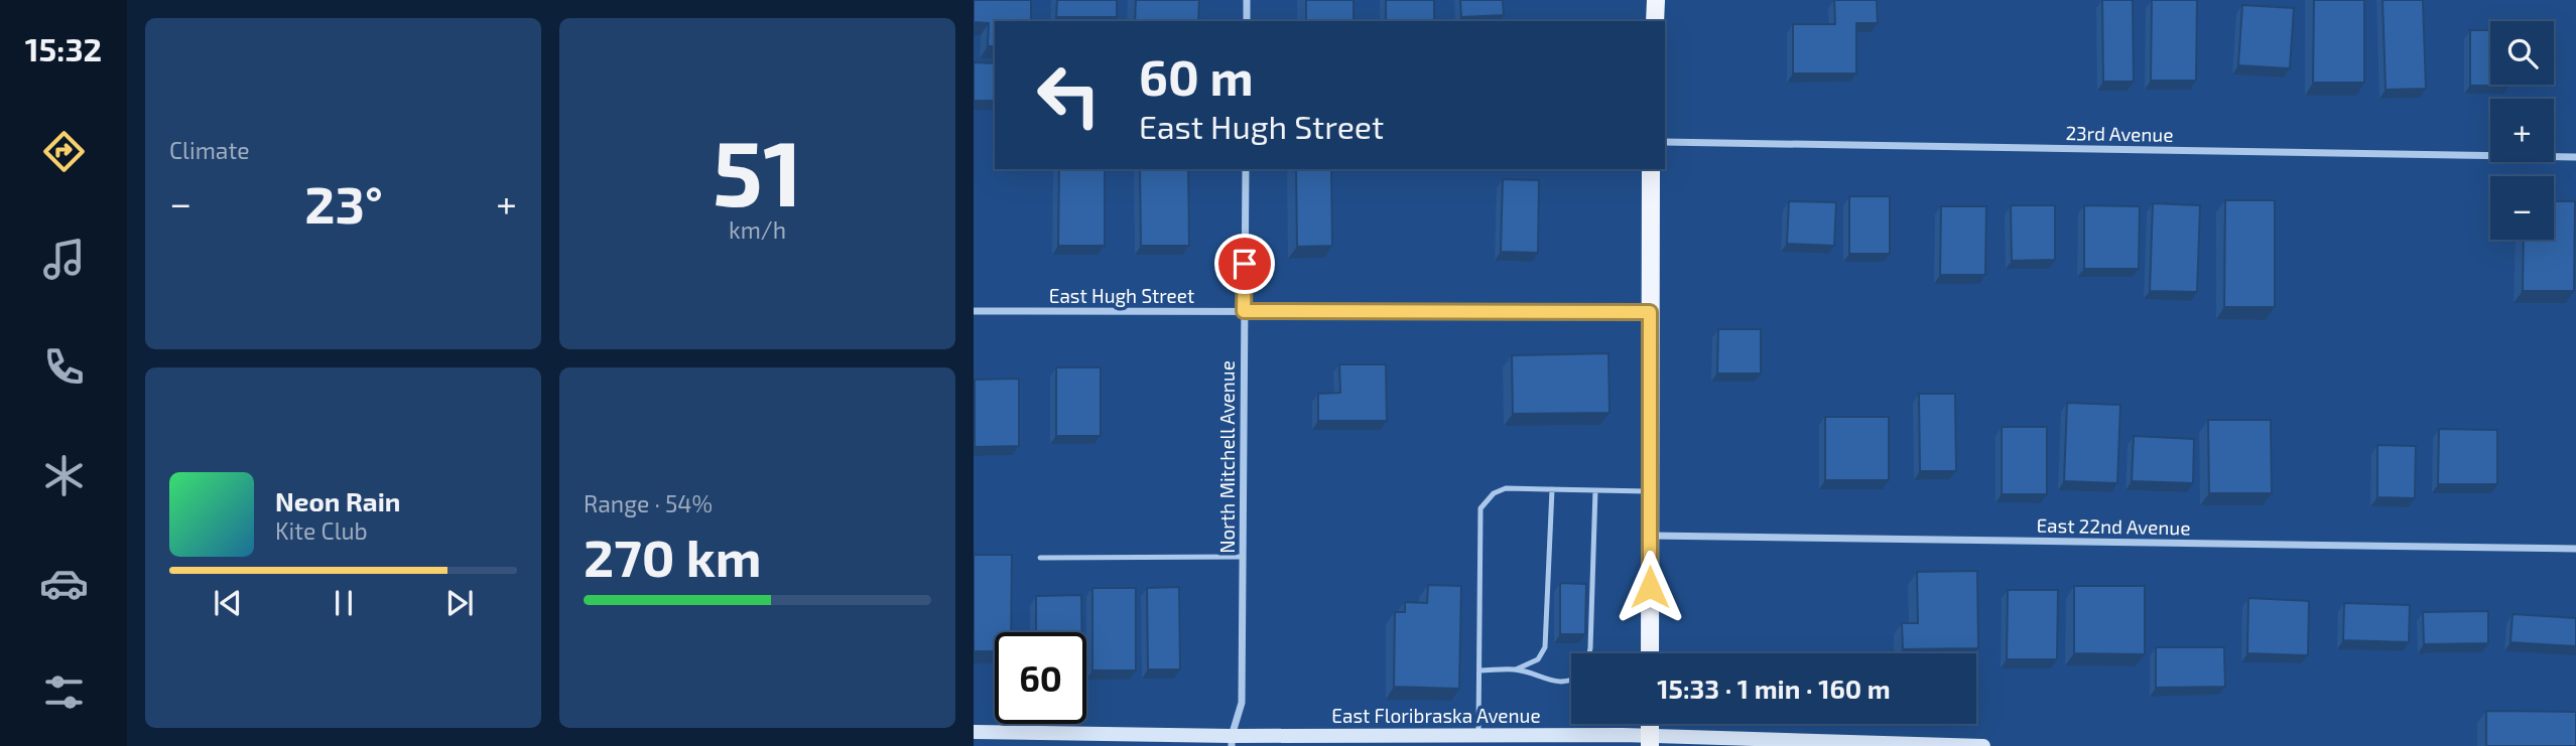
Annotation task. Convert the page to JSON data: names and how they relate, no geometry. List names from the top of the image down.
{
  "streets": {
    "street": [
      "23rd Avenue",
      "East Hugh Street",
      "North Mitchell Avenue",
      "East 22nd Avenue",
      "East Floribraska Avenue"
    ]
  },
  "crossings": [
    ["East Hugh Street", "North Mitchell Avenue"],
    ["North Mitchell Avenue", "East Floribraska Avenue"]
  ],
  "page": {
    "tabs": "15:32",
    "tile": [
      "Climate",
      ["51", "km/h"],
      ["Range · 54%", "270 km"]
    ],
    "map_buttons": ["+", "−"],
    "turn": ["60 m", "East Hugh Street"],
    "heat": ["−", "23°", "+"],
    "song": ["Neon Rain", "Kite Club"],
    "limit": "60",
    "trip": "15:33 · 1 min · 160 m"
  }
}
